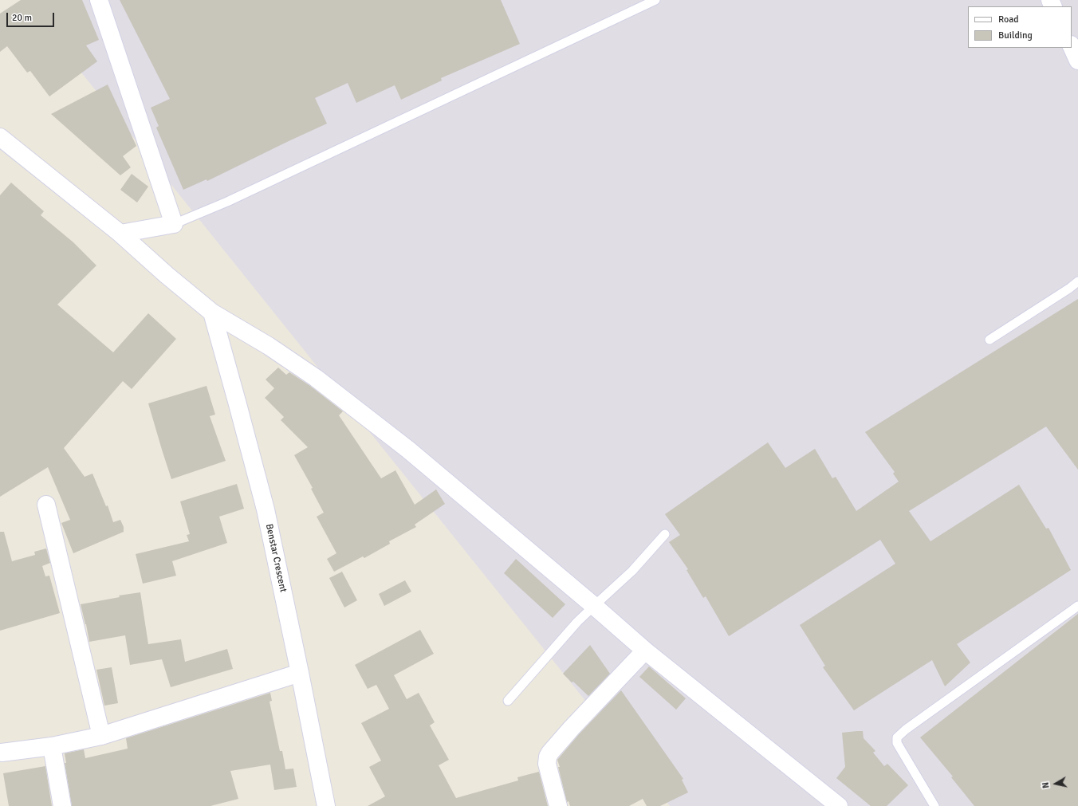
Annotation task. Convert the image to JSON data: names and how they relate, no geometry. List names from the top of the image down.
{
  "streets": {
    "street": ["Benstar Crescent"]
  },
  "legend": ["Road", "Building"],
  "scale_bar": "20 m",
  "north": "left"
}
